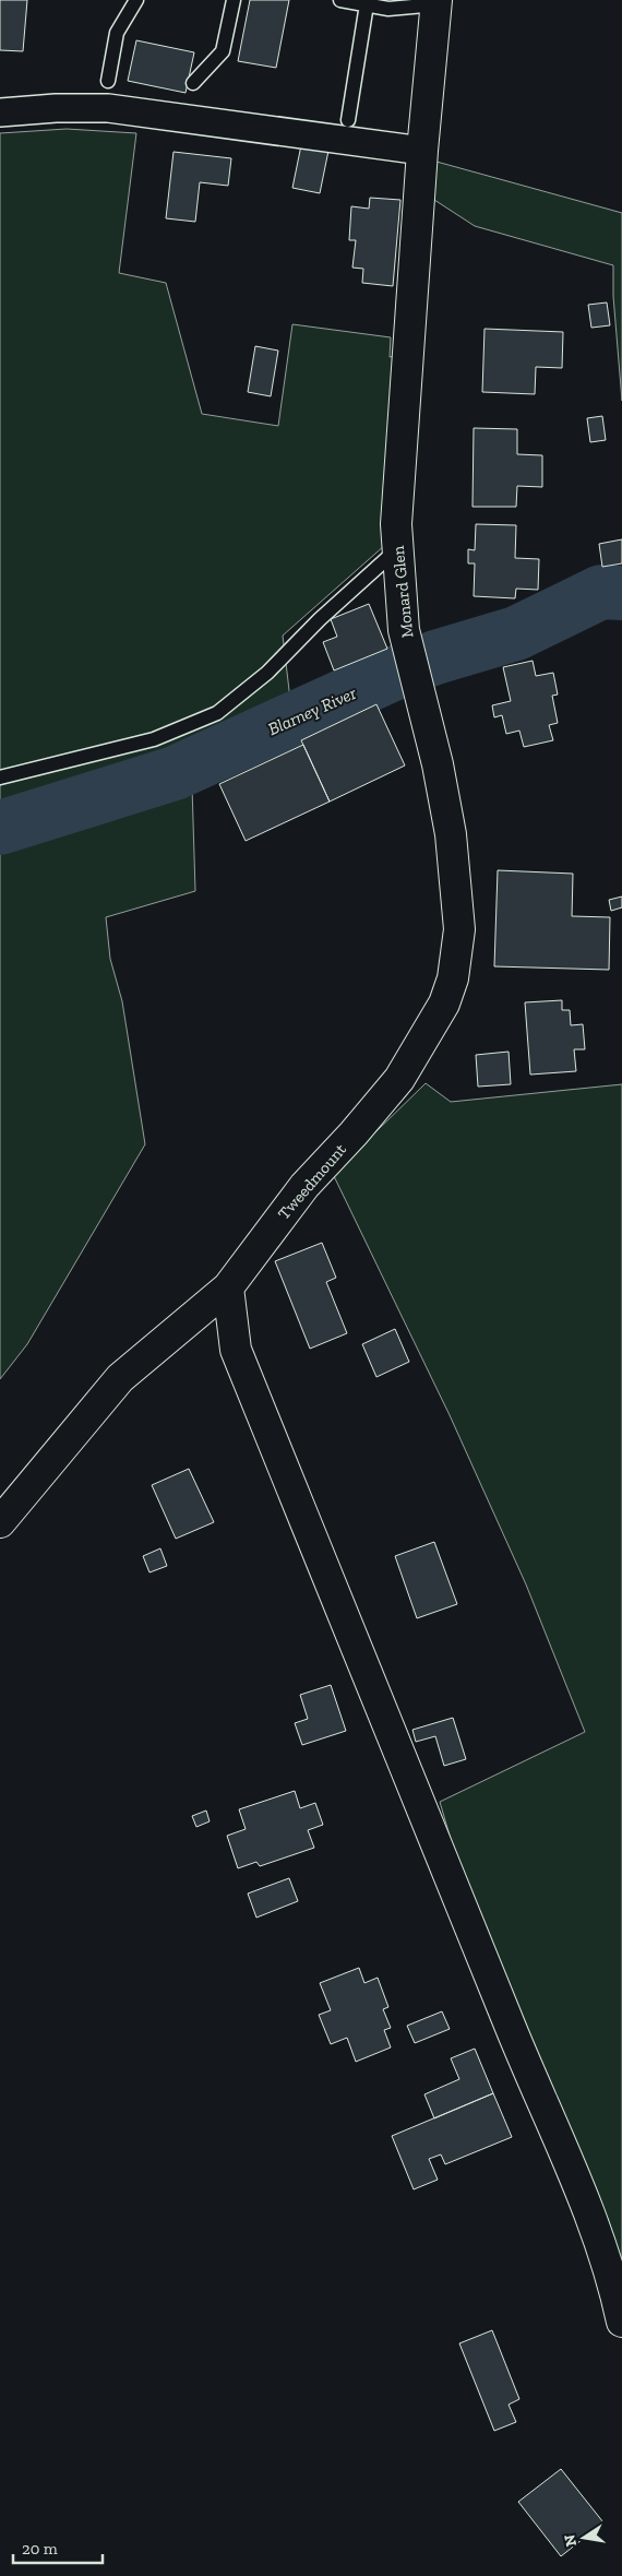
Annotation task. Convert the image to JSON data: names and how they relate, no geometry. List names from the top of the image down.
{
  "streets": {
    "street": ["Monard Glen", "Tweedmount"]
  },
  "crossings": [
    ["Monard Glen", "Tweedmount"]
  ],
  "water": ["Blarney River"],
  "scale_bar": "20 m",
  "north": "left"
}
